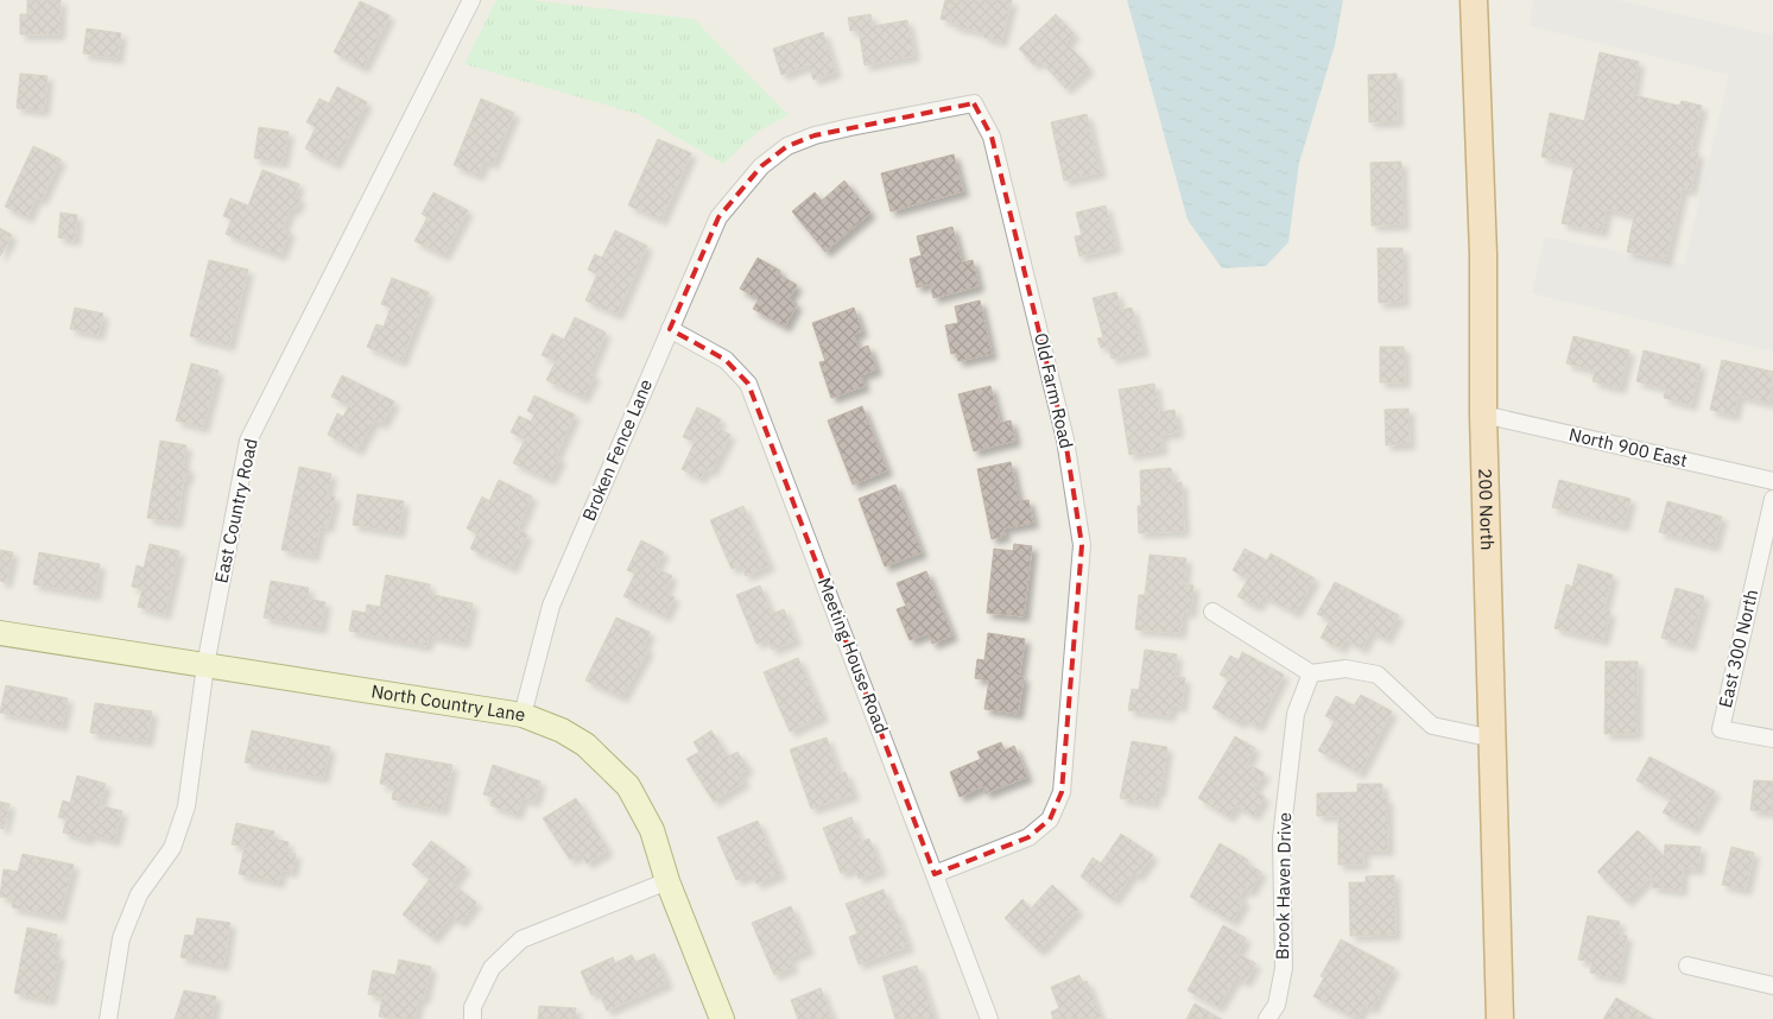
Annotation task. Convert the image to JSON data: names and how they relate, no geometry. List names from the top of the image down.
{
  "streets": {
    "main road": ["200 North"],
    "street": [
      "Old Farm Road",
      "North 900 East",
      "Broken Fence Lane",
      "East Country Road",
      "East 300 North",
      "Meeting House Road",
      "North Country Lane",
      "Brook Haven Drive"
    ]
  },
  "crossings": [
    ["Old Farm Road", "Broken Fence Lane"],
    ["Old Farm Road", "Meeting House Road"],
    ["North 900 East", "200 North"],
    ["Broken Fence Lane", "Meeting House Road"],
    ["Broken Fence Lane", "North Country Lane"],
    ["East Country Road", "North Country Lane"]
  ]
}
